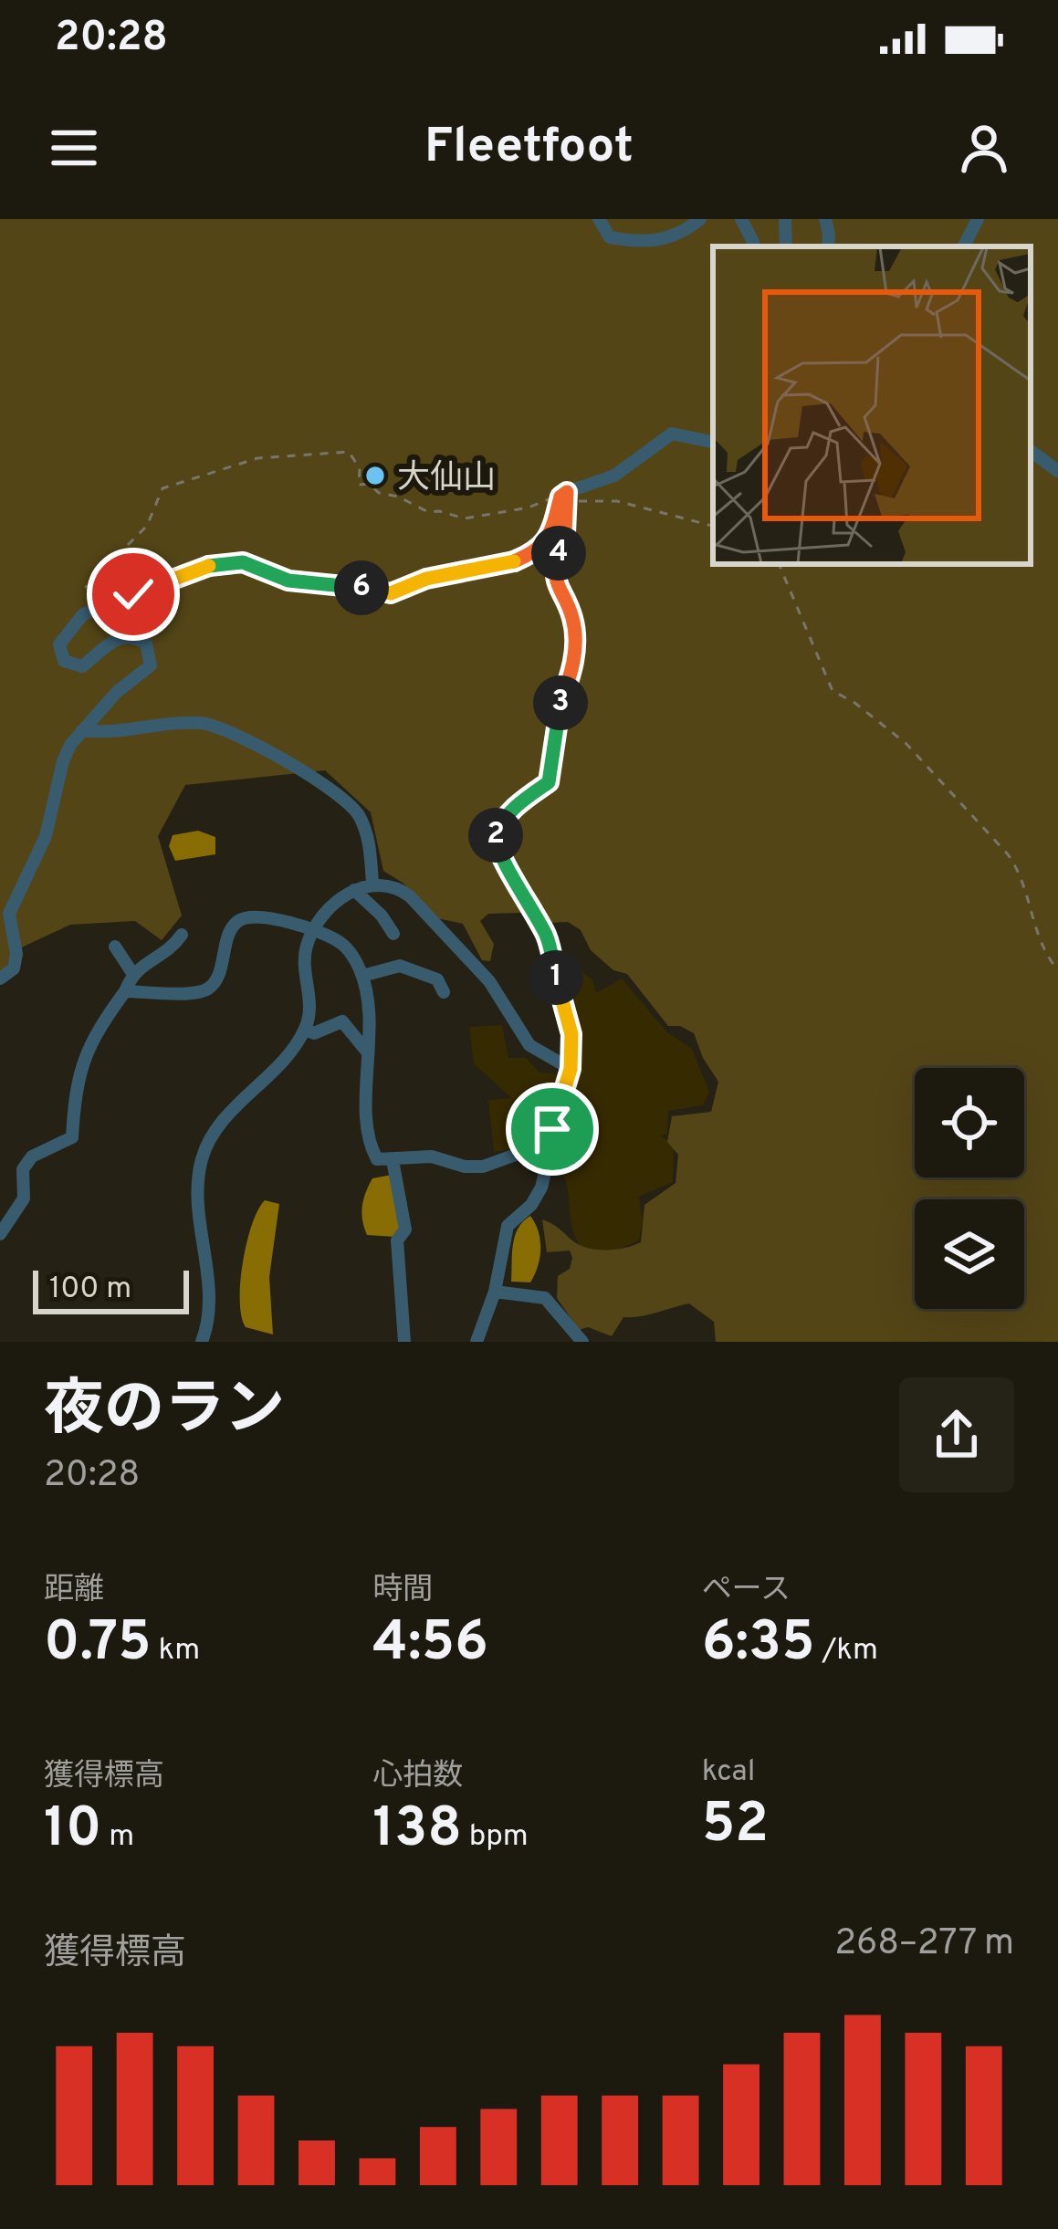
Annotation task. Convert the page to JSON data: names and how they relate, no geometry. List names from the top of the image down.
{
  "places": ["大仙山"],
  "scale_bar": "100 m",
  "page": {
    "status": "20:28",
    "header": "Fleetfoot",
    "pins": [
      "4",
      "6",
      "3",
      "2",
      "1"
    ],
    "scale": "100 m",
    "heading": ["夜のラン", "20:28"],
    "stats": [
      ["距離", "0.75 km"],
      ["時間", "4:56"],
      ["ペース", "6:35 /km"],
      ["獲得標高", "10 m"],
      ["心拍数", "138 bpm"],
      ["kcal", "52"]
    ],
    "chart": ["獲得標高", "268–277 m"]
  }
}
